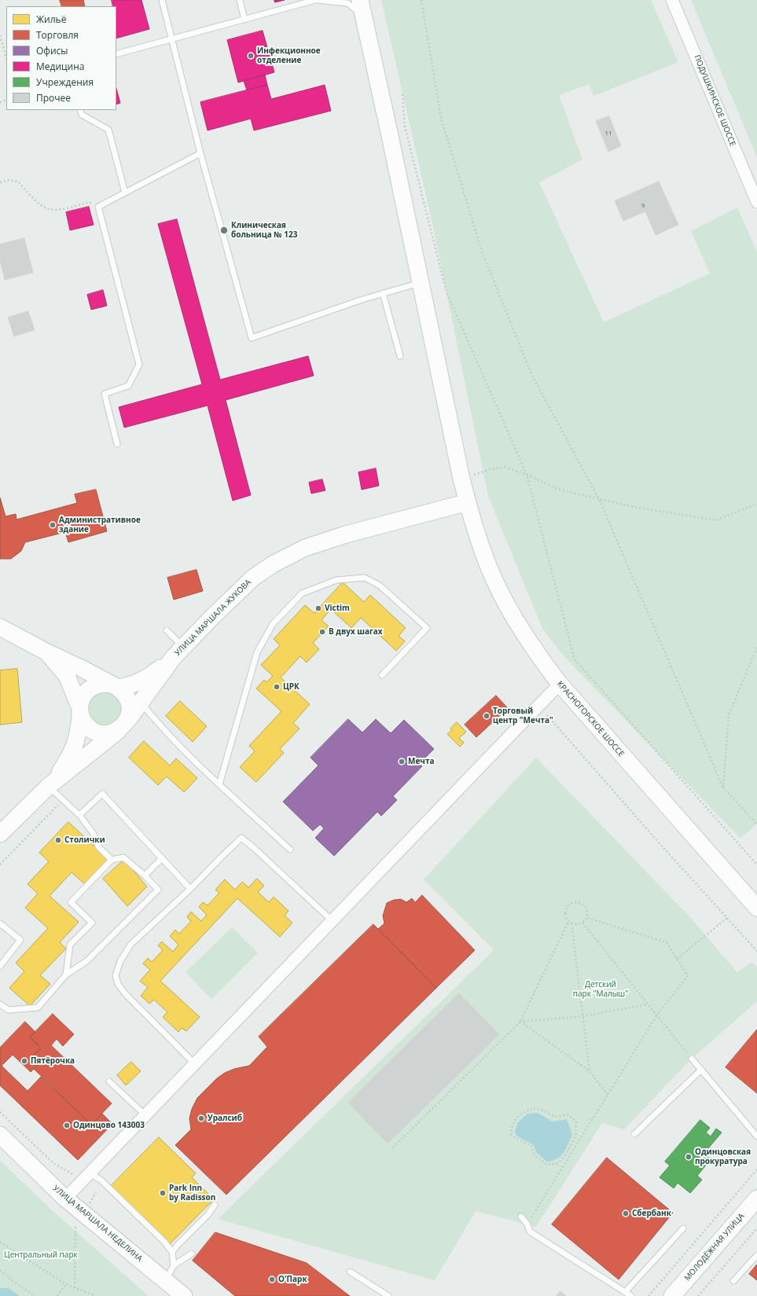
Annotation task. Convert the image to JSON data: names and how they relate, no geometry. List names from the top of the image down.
{
  "streets": {
    "street": [
      "ПОДУШКИНСКОЕ ШОССЕ",
      "УЛИЦА МАРШАЛА ЖУКОВА",
      "КРАСНОГОРСКОЕ ШОССЕ",
      "УЛИЦА МАРШАЛА НЕДЕЛИНА",
      "МОЛОДЁЖНАЯ УЛИЦА"
    ]
  },
  "crossings": [
    ["УЛИЦА МАРШАЛА ЖУКОВА", "КРАСНОГОРСКОЕ ШОССЕ"]
  ],
  "parks": ["Детский парк \"Малыш\"", "Центральный парк"],
  "places": [
    "Инфекционное отделение",
    "Клиническая больница № 123",
    "Административное здание",
    "Victim",
    "В двух шагах",
    "ЦРК",
    "Торговый центр \"Мечта\"",
    "Мечта",
    "Столички",
    "Пятёрочка",
    "Уралсиб",
    "Одинцово 143003",
    "Одинцовская прокуратура",
    "Park Inn by Radisson",
    "Сбербанк",
    "О'Парк"
  ],
  "house_numbers": ["11", "9"],
  "legend": [
    "Жильё",
    "Торговля",
    "Офисы",
    "Медицина",
    "Учреждения",
    "Прочее"
  ]
}
